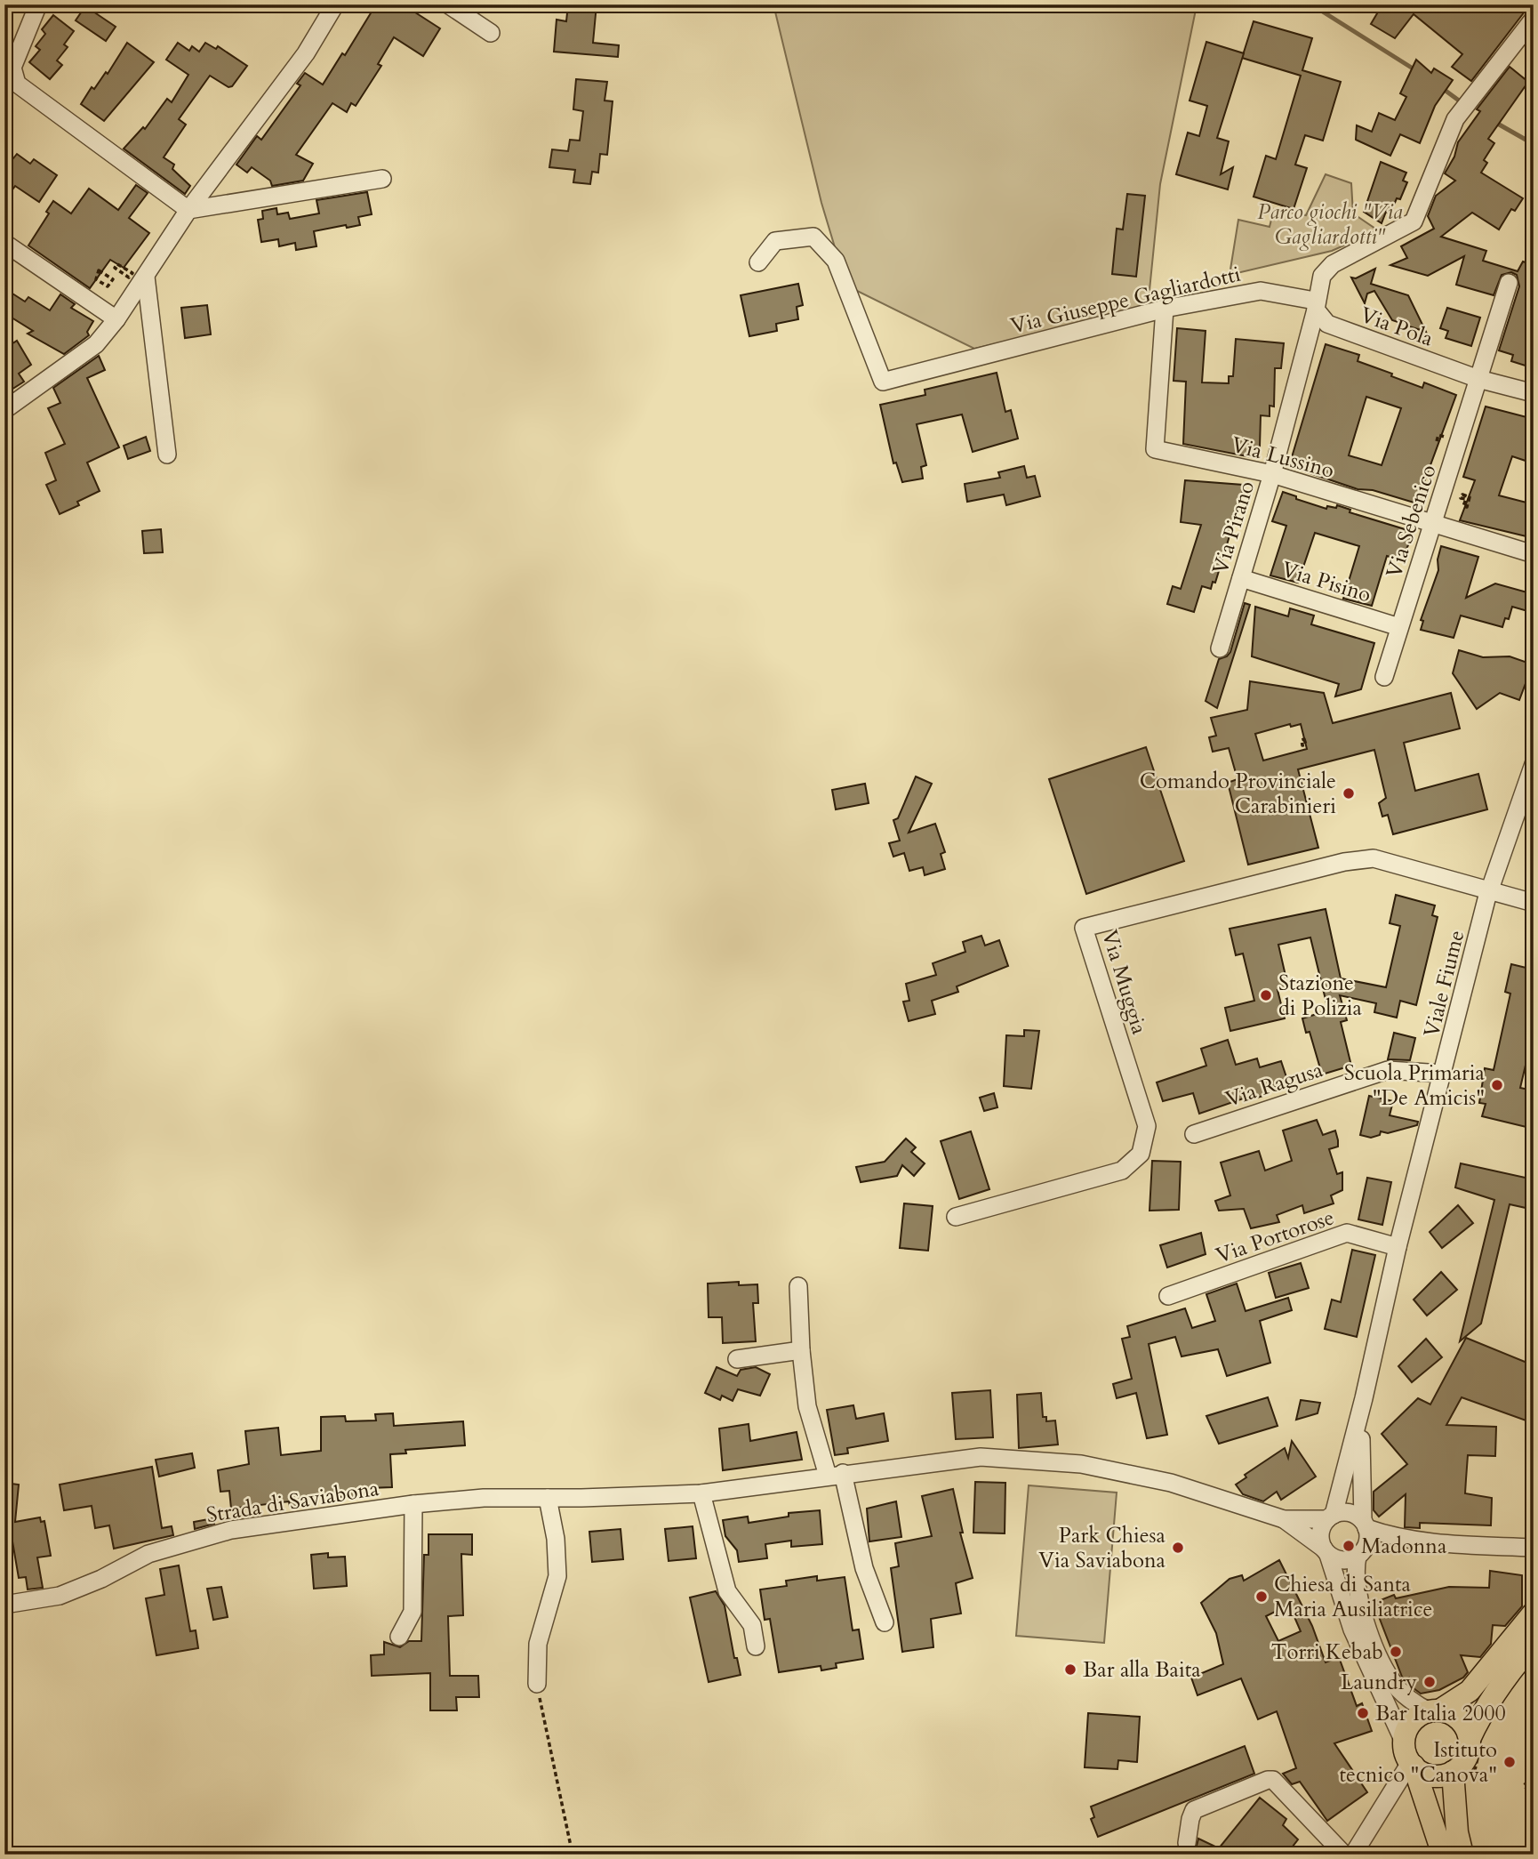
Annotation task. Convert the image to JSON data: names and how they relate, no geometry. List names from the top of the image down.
{
  "streets": {
    "street": [
      "Via Giuseppe Gagliardotti",
      "Via Pola",
      "Via Lussino",
      "Via Sebenico",
      "Via Pirano",
      "Via Pisino",
      "Via Muggia",
      "Viale Fiume",
      "Via Ragusa",
      "Via Portorose",
      "Strada di Saviabona"
    ]
  },
  "crossings": [
    ["Via Giuseppe Gagliardotti", "Via Pola"],
    ["Via Giuseppe Gagliardotti", "Via Lussino"],
    ["Via Giuseppe Gagliardotti", "Via Pirano"],
    ["Via Pola", "Via Sebenico"],
    ["Via Pola", "Via Pirano"],
    ["Via Lussino", "Via Sebenico"],
    ["Via Lussino", "Via Pirano"],
    ["Via Sebenico", "Via Pisino"],
    ["Via Pirano", "Via Pisino"],
    ["Via Muggia", "Viale Fiume"],
    ["Viale Fiume", "Via Ragusa"],
    ["Viale Fiume", "Via Portorose"],
    ["Viale Fiume", "Strada di Saviabona"]
  ],
  "parks": ["Parco giochi \"Via Gagliardotti\""],
  "places": [
    "Comando Provinciale Carabinieri",
    "Stazione di Polizia",
    "Scuola Primaria \"De Amicis\"",
    "Madonna",
    "Park Chiesa Via Saviabona",
    "Chiesa di Santa Maria Ausiliatrice",
    "Torri Kebab",
    "Bar alla Baita",
    "Laundry",
    "Bar Italia 2000",
    "Istituto tecnico \"Canova\""
  ]
}
